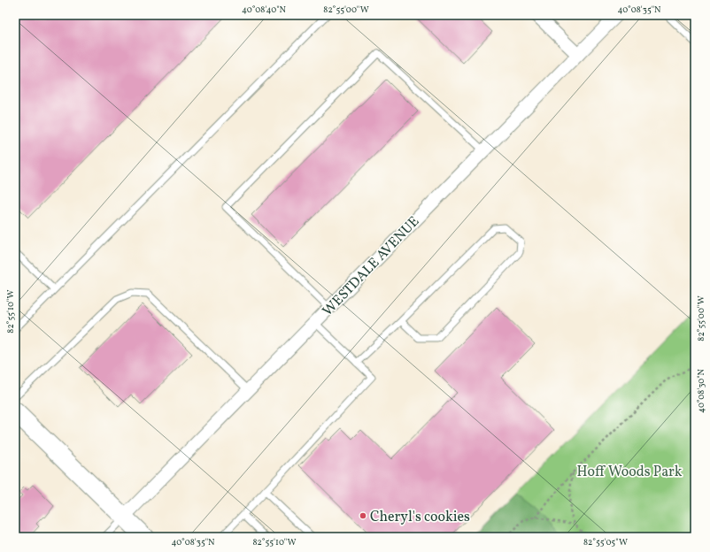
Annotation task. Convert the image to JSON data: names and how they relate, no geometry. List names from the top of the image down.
{
  "streets": {
    "street": ["WESTDALE AVENUE"]
  },
  "parks": ["Hoff Woods Park"],
  "places": ["Cheryl's cookies"],
  "coordinates": [
    "40°08'40\"N",
    "82°55'00\"W",
    "40°08'35\"N",
    "82°55'10\"W",
    "40°08'30\"N",
    "82°55'05\"W"
  ]
}
